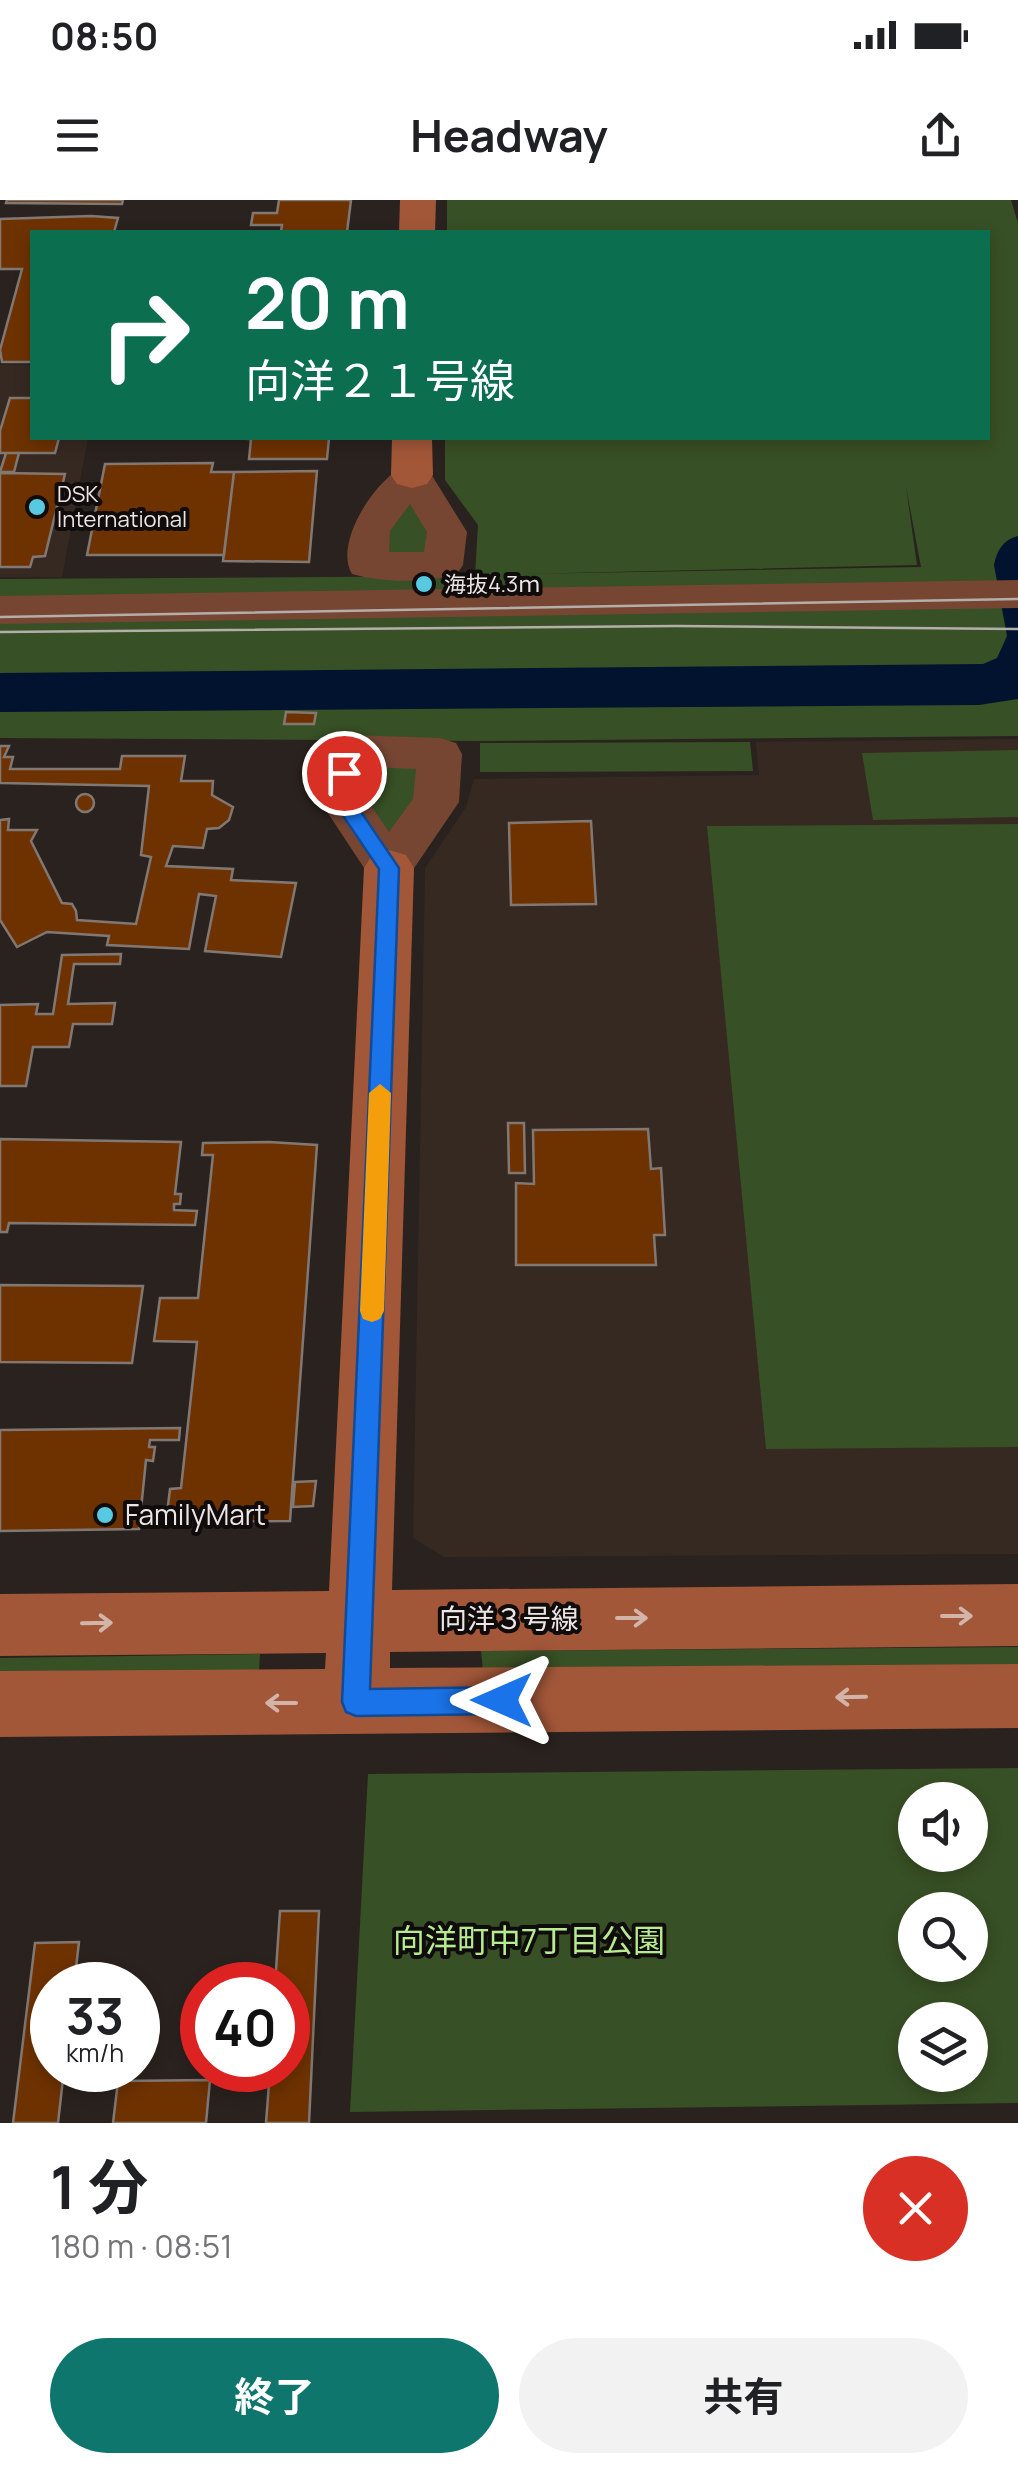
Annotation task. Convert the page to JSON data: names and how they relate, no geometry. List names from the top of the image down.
{
  "streets": {
    "street": ["向洋３号線"]
  },
  "parks": ["向洋町中7丁目公園"],
  "places": ["DSK International", "海抜4.3ｍ", "FamilyMart"],
  "page": {
    "status": "08:50",
    "header": "Headway",
    "turn": ["20 m", "向洋２１号線"],
    "speed": "33 km/h",
    "limit": "40",
    "heading": ["1 分", "180 m · 08:51"],
    "buttons": ["終了", "共有"]
  }
}
